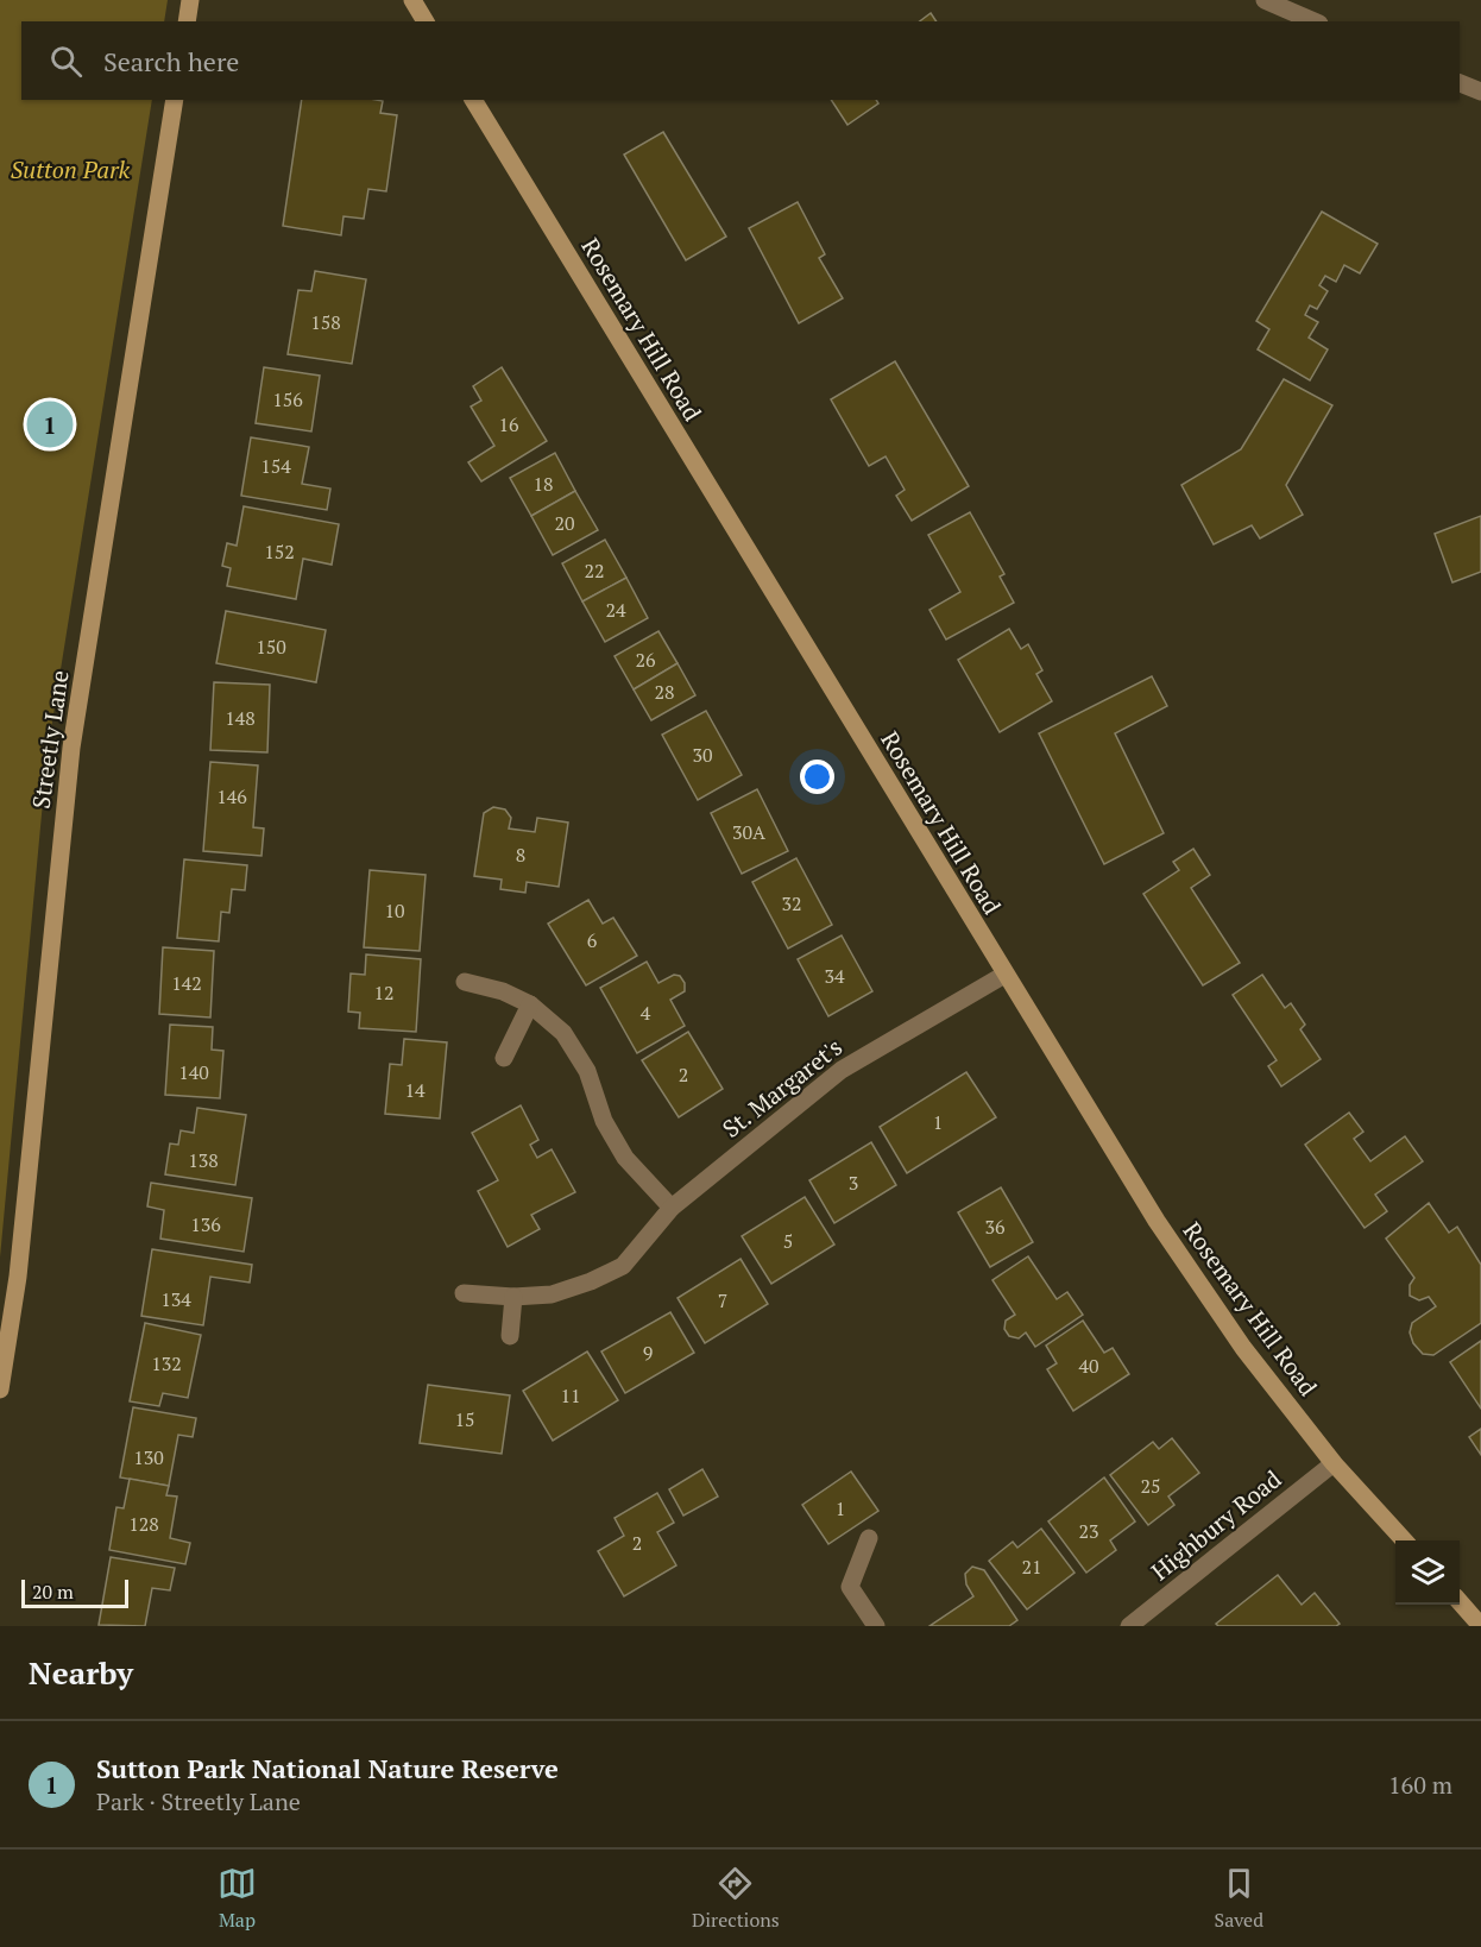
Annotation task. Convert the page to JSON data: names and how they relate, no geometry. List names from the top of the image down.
{
  "streets": {
    "main road": ["Rosemary Hill Road", "Streetly Lane"],
    "street": ["St. Margaret's", "Highbury Road"]
  },
  "crossings": [
    ["Rosemary Hill Road", "St. Margaret's"],
    ["Rosemary Hill Road", "Highbury Road"]
  ],
  "parks": ["Sutton Park"],
  "house_numbers": [
    "158",
    "156",
    "16",
    "154",
    "18",
    "20",
    "152",
    "22",
    "24",
    "150",
    "26",
    "28",
    "148",
    "30",
    "146",
    "30A",
    "8",
    "32",
    "10",
    "6",
    "34",
    "142",
    "12",
    "4",
    "140",
    "2",
    "14",
    "1",
    "138",
    "3",
    "136",
    "36",
    "5",
    "134",
    "7",
    "9",
    "132",
    "40",
    "11",
    "15",
    "130",
    "25",
    "1",
    "128",
    "23",
    "2",
    "21"
  ],
  "scale_bar": "20 m",
  "page": {
    "search": "Search here",
    "pins": "1",
    "scale": "20 m",
    "heading": "Nearby",
    "list": [
      {
        "mark": "1",
        "name": "Sutton Park National Nature Reserve",
        "note": "Park · Streetly Lane",
        "value": "160 m"
      }
    ],
    "nav": ["Map", "Directions", "Saved"]
  }
}
